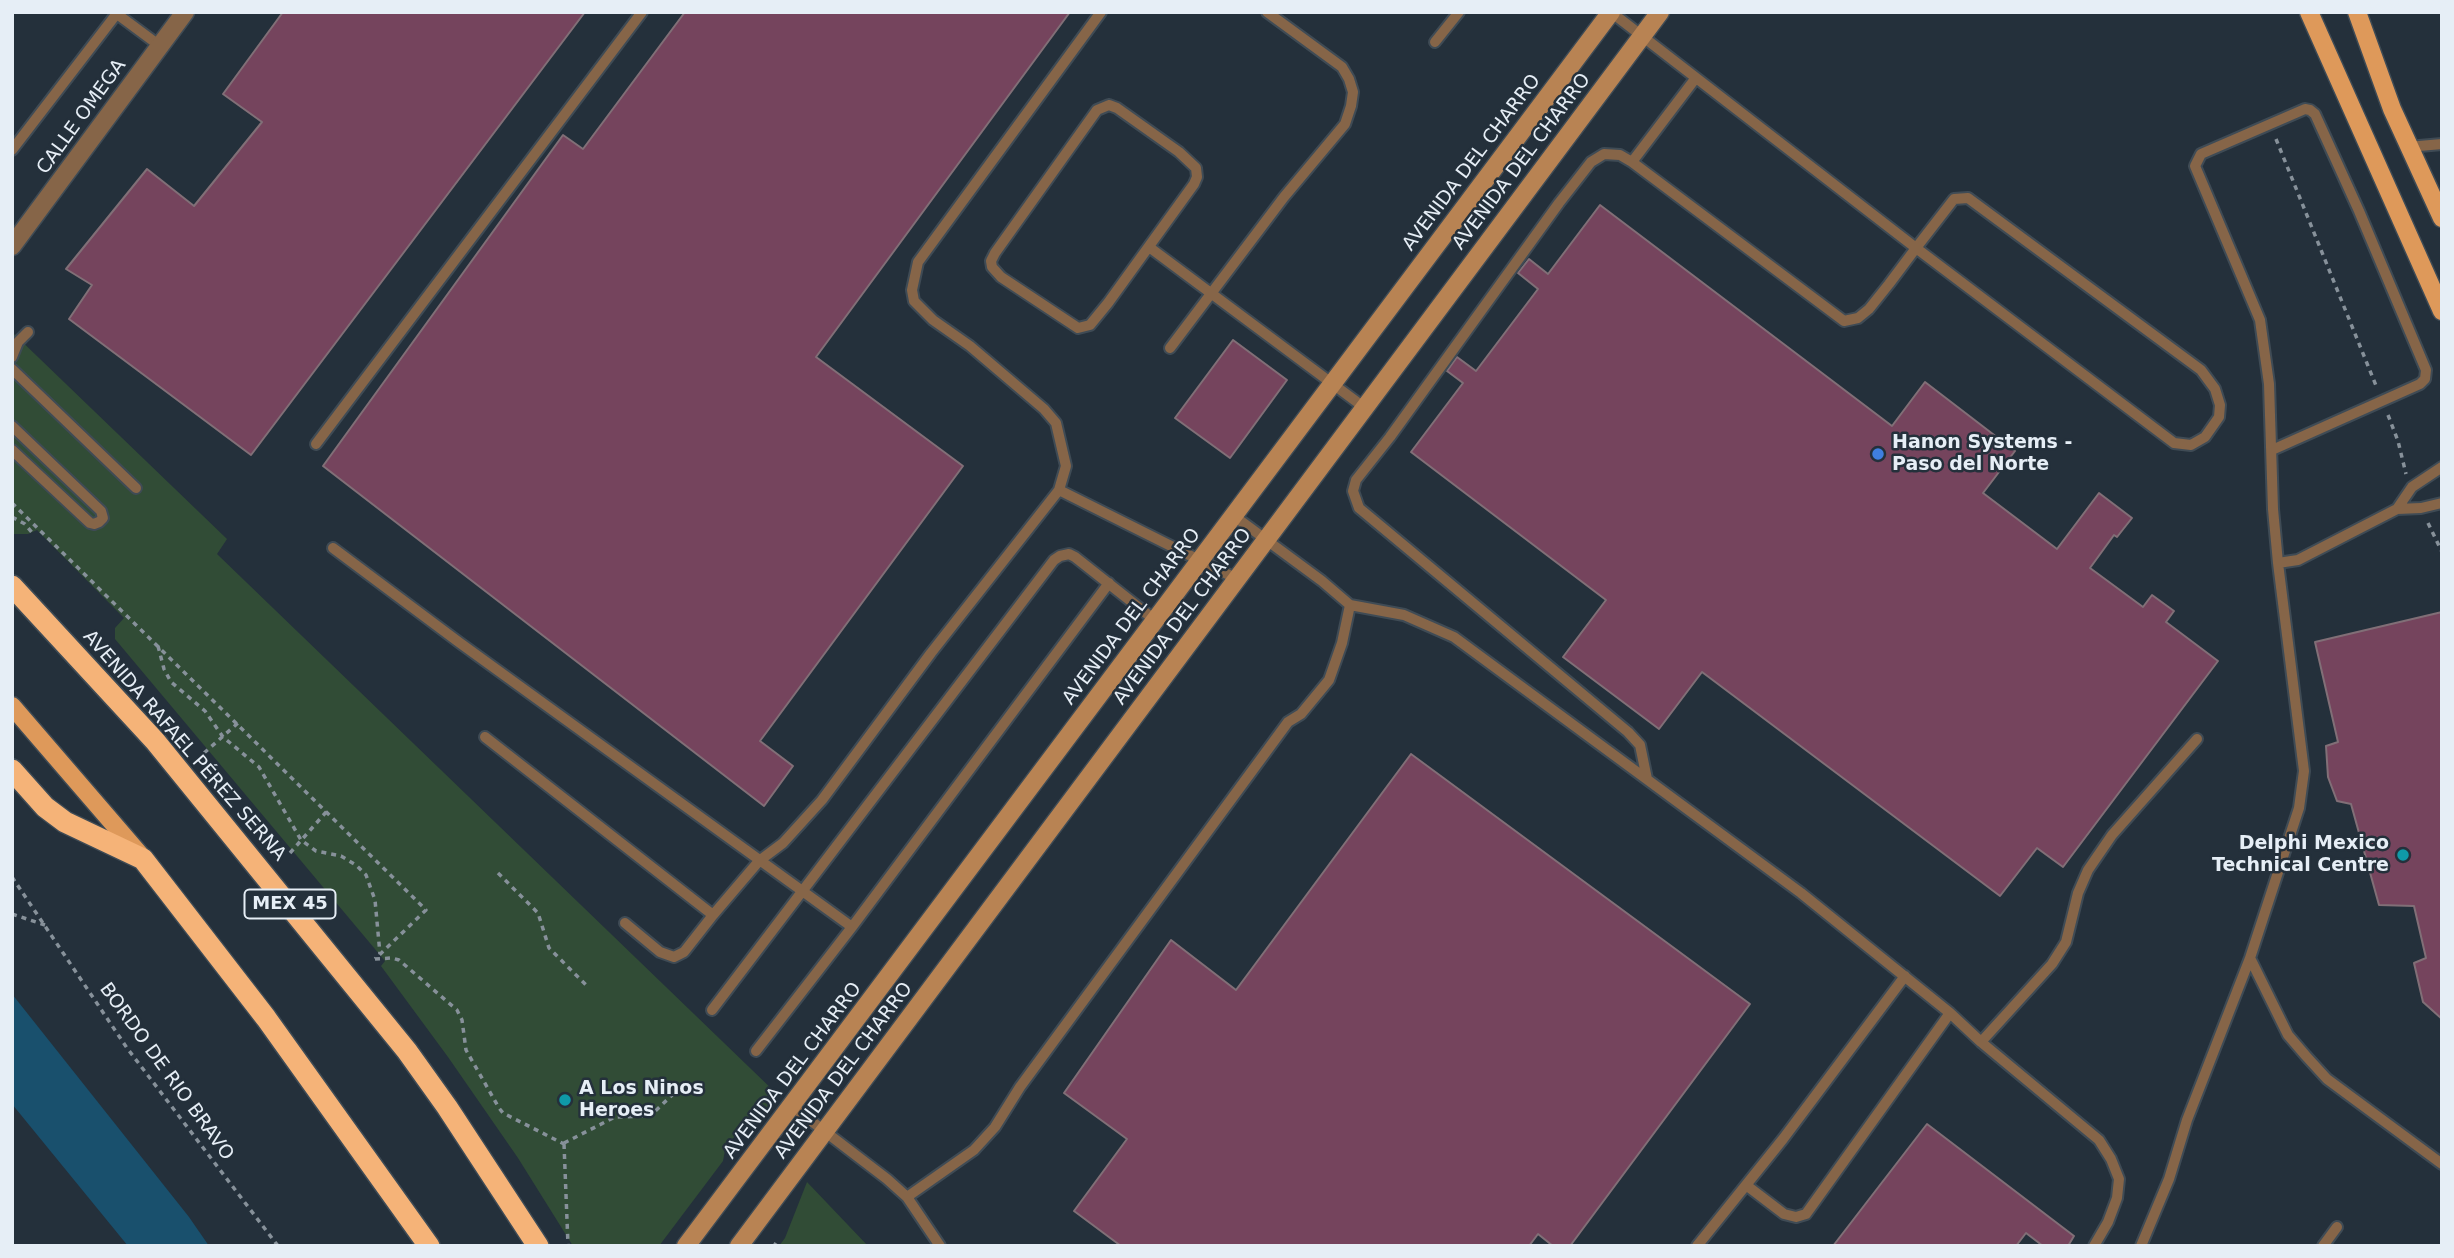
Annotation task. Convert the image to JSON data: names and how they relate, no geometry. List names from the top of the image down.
{
  "streets": {
    "highway": ["AVENIDA RAFAEL PÉREZ SERNA", "MEX 45"],
    "street": ["CALLE OMEGA", "AVENIDA DEL CHARRO"],
    "path": ["BORDO DE RIO BRAVO"]
  },
  "places": ["Hanon Systems - Paso del Norte", "Delphi Mexico Technical Centre", "A Los Ninos Heroes"]
}
